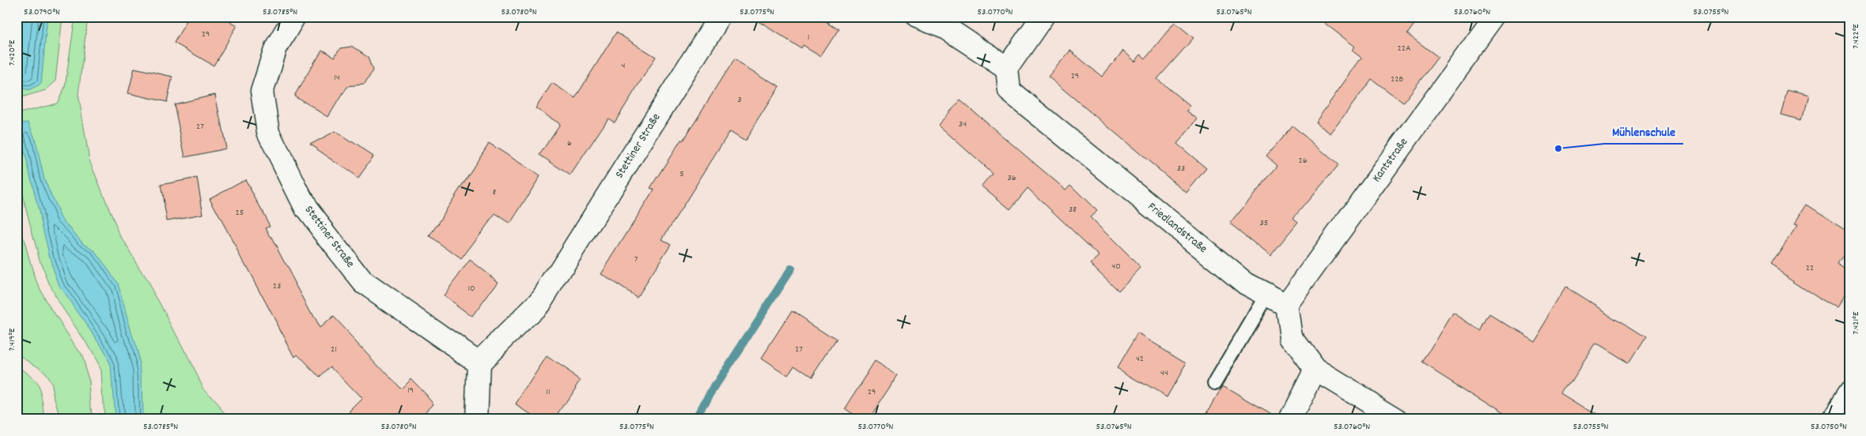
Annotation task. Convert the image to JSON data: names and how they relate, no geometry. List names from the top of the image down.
{
  "streets": {
    "street": ["Stettiner Straße", "Kantstraße", "Friedlandstraße"]
  },
  "crossings": [
    ["Kantstraße", "Friedlandstraße"]
  ],
  "places": ["Mühlenschule"],
  "house_numbers": [
    "29",
    "1",
    "22A",
    "4",
    "29",
    "14",
    "22B",
    "3",
    "34",
    "27",
    "6",
    "26",
    "33",
    "5",
    "36",
    "8",
    "38",
    "25",
    "35",
    "7",
    "40",
    "22",
    "23",
    "10",
    "21",
    "27",
    "42",
    "44",
    "19",
    "11",
    "29"
  ],
  "coordinates": [
    "53.0790°N",
    "53.0785°N",
    "53.0780°N",
    "53.0775°N",
    "53.0770°N",
    "53.0765°N",
    "53.0760°N",
    "53.0755°N",
    "7.422°E",
    "7.420°E",
    "7.421°E",
    "7.419°E",
    "53.0750°N"
  ]
}
